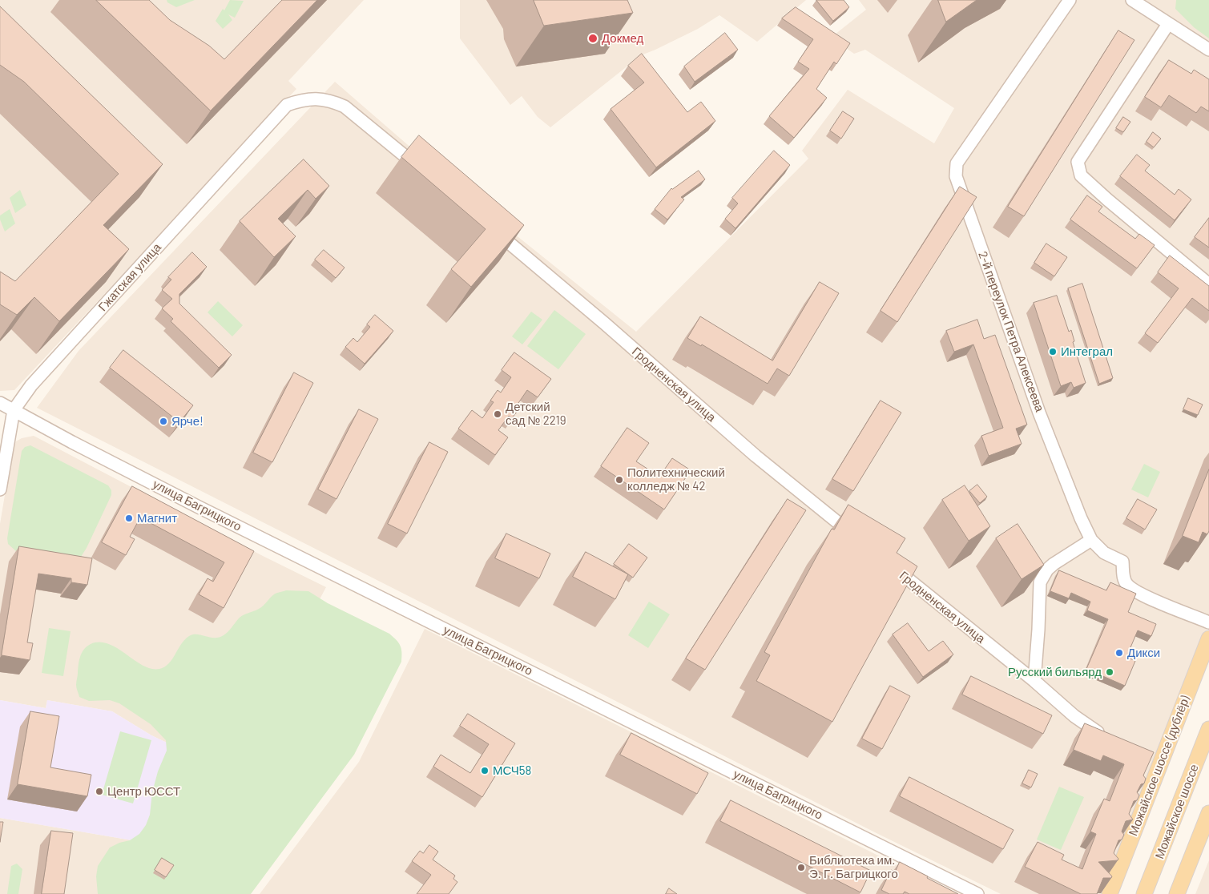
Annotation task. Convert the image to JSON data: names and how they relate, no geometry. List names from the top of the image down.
{
  "streets": {
    "main road": ["Можайское шоссе (дублёр)", "Можайское шоссе"],
    "street": [
      "Гжатская улица",
      "2-й переулок Петра Алексеева",
      "Гродненская улица",
      "улица Багрицкого"
    ]
  },
  "crossings": [
    ["Гжатская улица", "улица Багрицкого"]
  ],
  "places": [
    "Докмед",
    "Интеграл",
    "Детский сад № 2219",
    "Ярче!",
    "Политехнический колледж № 42",
    "Магнит",
    "Дикси",
    "Русский бильярд",
    "МСЧ58",
    "Центр ЮССТ",
    "Библиотека им. Э. Г. Багрицкого"
  ]
}
